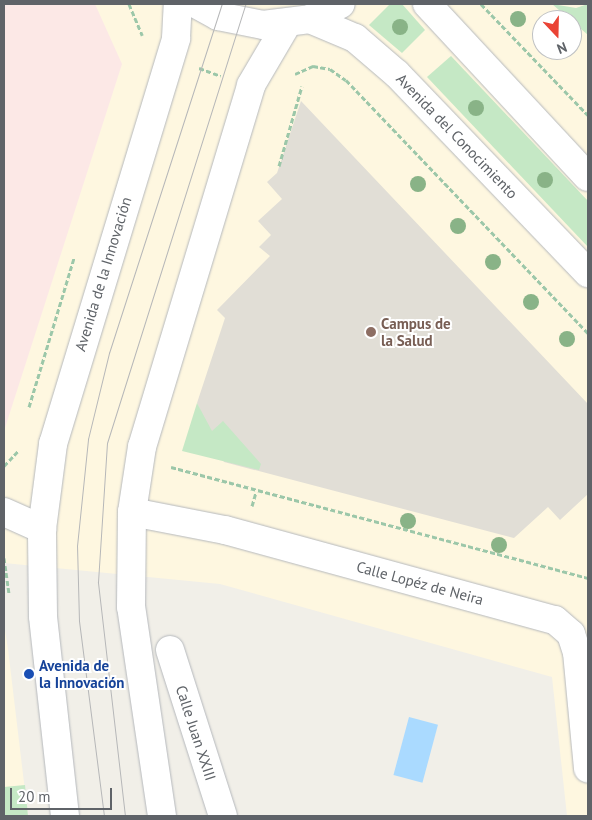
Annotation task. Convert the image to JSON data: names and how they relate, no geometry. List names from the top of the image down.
{
  "streets": {
    "main road": [
      "Avenida del Conocimiento",
      "Avenida de la Innovación",
      "Calle Lopéz de Neira",
      "Calle Juan XXIII"
    ]
  },
  "places": ["Campus de la Salud", "Avenida de la Innovación"],
  "scale_bar": "20 m",
  "north": "bottom"
}
